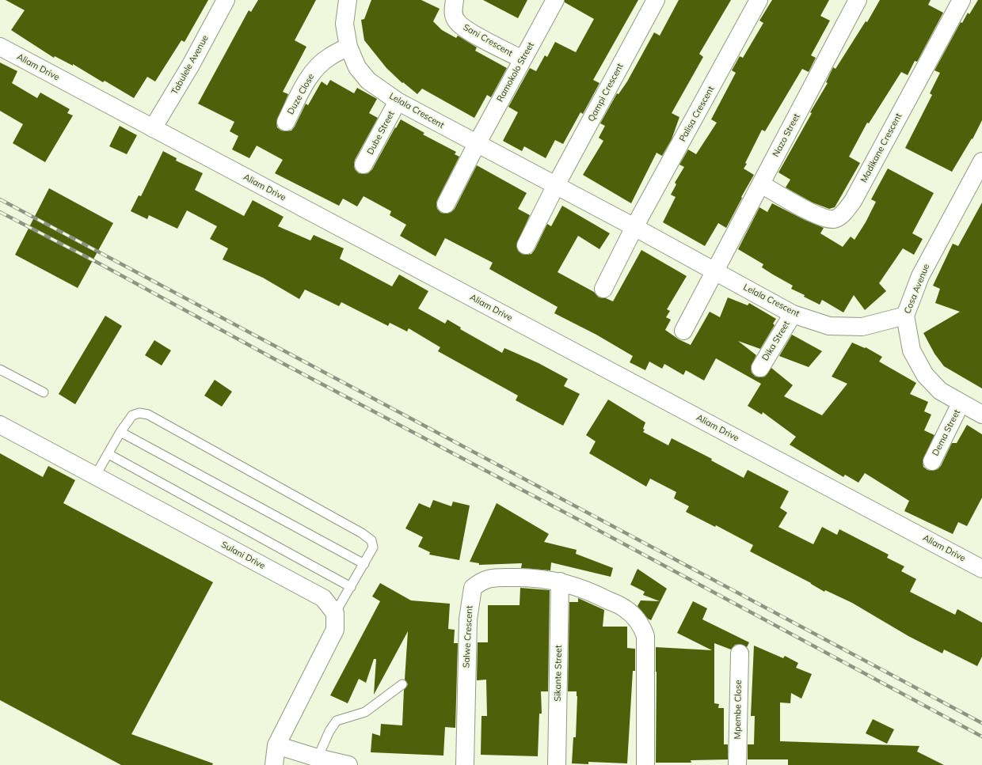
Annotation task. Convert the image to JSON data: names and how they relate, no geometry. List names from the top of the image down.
{
  "streets": {
    "street": [
      "Sani Crescent",
      "Tabulele Avenue",
      "Aliam Drive",
      "Ramokolo Street",
      "Qampi Crescent",
      "Duze Close",
      "Lelala Crescent",
      "Palisa Crescent",
      "Dube Street",
      "Nazo Street",
      "Madikane Crescent",
      "Cosa Avenue",
      "Dika Street",
      "Dema Street",
      "Sulani Drive",
      "Salwe Crescent",
      "Sikante Street",
      "Mpembe Close"
    ]
  },
  "crossings": [
    ["Sani Crescent", "Ramokolo Street"],
    ["Tabulele Avenue", "Aliam Drive"],
    ["Ramokolo Street", "Lelala Crescent"],
    ["Qampi Crescent", "Lelala Crescent"],
    ["Duze Close", "Lelala Crescent"],
    ["Lelala Crescent", "Palisa Crescent"],
    ["Lelala Crescent", "Dube Street"],
    ["Lelala Crescent", "Nazo Street"],
    ["Lelala Crescent", "Cosa Avenue"],
    ["Lelala Crescent", "Dika Street"],
    ["Nazo Street", "Madikane Crescent"],
    ["Cosa Avenue", "Dema Street"],
    ["Salwe Crescent", "Sikante Street"]
  ]
}
